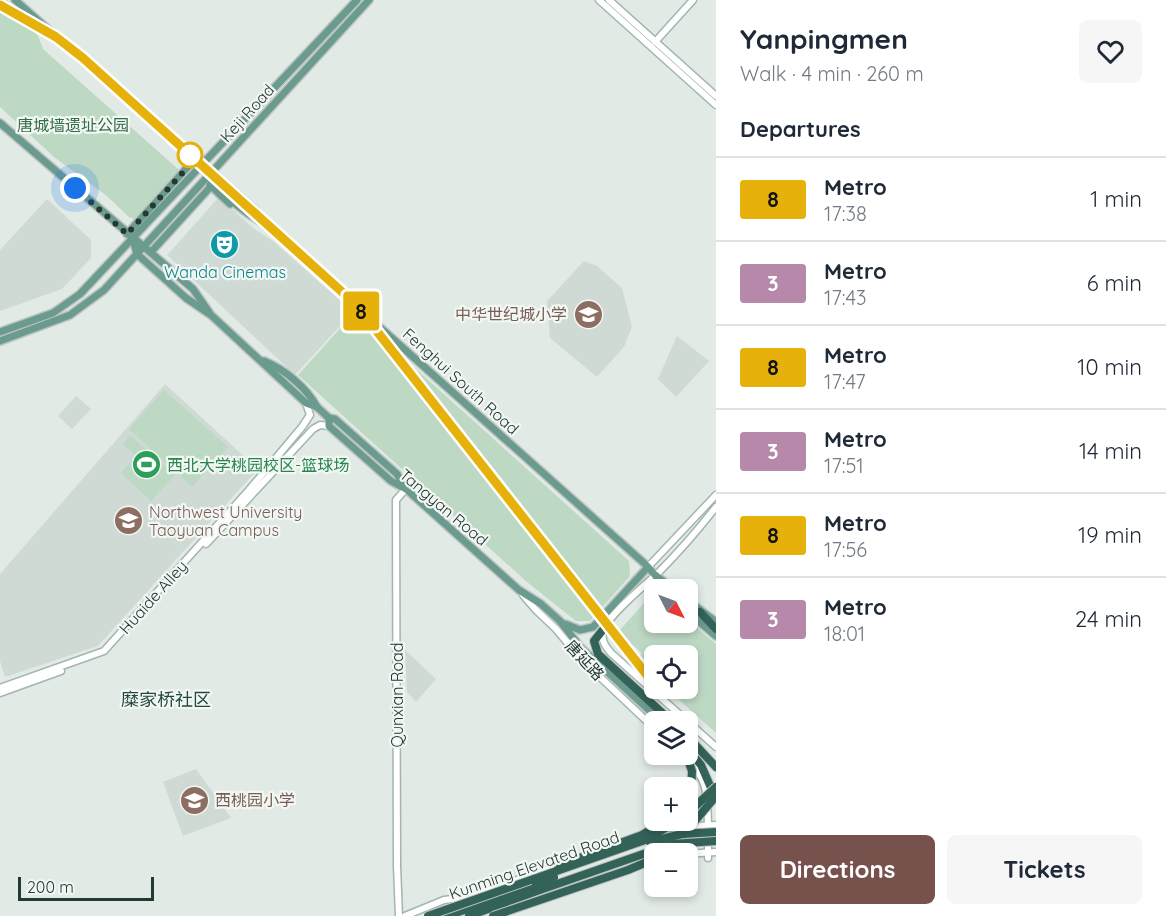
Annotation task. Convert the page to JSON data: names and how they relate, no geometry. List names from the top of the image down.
{
  "streets": {
    "highway": ["Kunming Elevated Road"],
    "main road": [
      "Keji Road",
      "Fenghui South Road",
      "Tangyan Road",
      "Huaide Alley",
      "唐延路",
      "Qunxian Road"
    ]
  },
  "crossings": [
    ["Keji Road", "Fenghui South Road"],
    ["Tangyan Road", "Huaide Alley"],
    ["Tangyan Road", "唐延路"],
    ["Tangyan Road", "Qunxian Road"]
  ],
  "districts": ["糜家桥社区"],
  "parks": ["唐城墙遗址公园"],
  "places": {
    "theatre": ["Wanda Cinemas"],
    "school or university": ["中华世纪城小学", "Northwest University Taoyuan Campus", "西桃园小学"],
    "sports": ["西北大学桃园校区-篮球场"]
  },
  "lines": ["metro line 8"],
  "scale_bar": "200 m",
  "north": "bottom right",
  "page": {
    "on_map": "8",
    "heading": [
      ["Yanpingmen", "Walk · 4 min · 260 m"],
      "Departures"
    ],
    "list": [
      {
        "mark": "8",
        "name": "Metro",
        "note": "17:38",
        "value": "1 min"
      },
      {
        "mark": "3",
        "name": "Metro",
        "note": "17:43",
        "value": "6 min"
      },
      {
        "mark": "8",
        "name": "Metro",
        "note": "17:47",
        "value": "10 min"
      },
      {
        "mark": "3",
        "name": "Metro",
        "note": "17:51",
        "value": "14 min"
      },
      {
        "mark": "8",
        "name": "Metro",
        "note": "17:56",
        "value": "19 min"
      },
      {
        "mark": "3",
        "name": "Metro",
        "note": "18:01",
        "value": "24 min"
      }
    ],
    "map_buttons": ["+", "−"],
    "buttons": ["Directions", "Tickets"],
    "scale": "200 m"
  }
}
